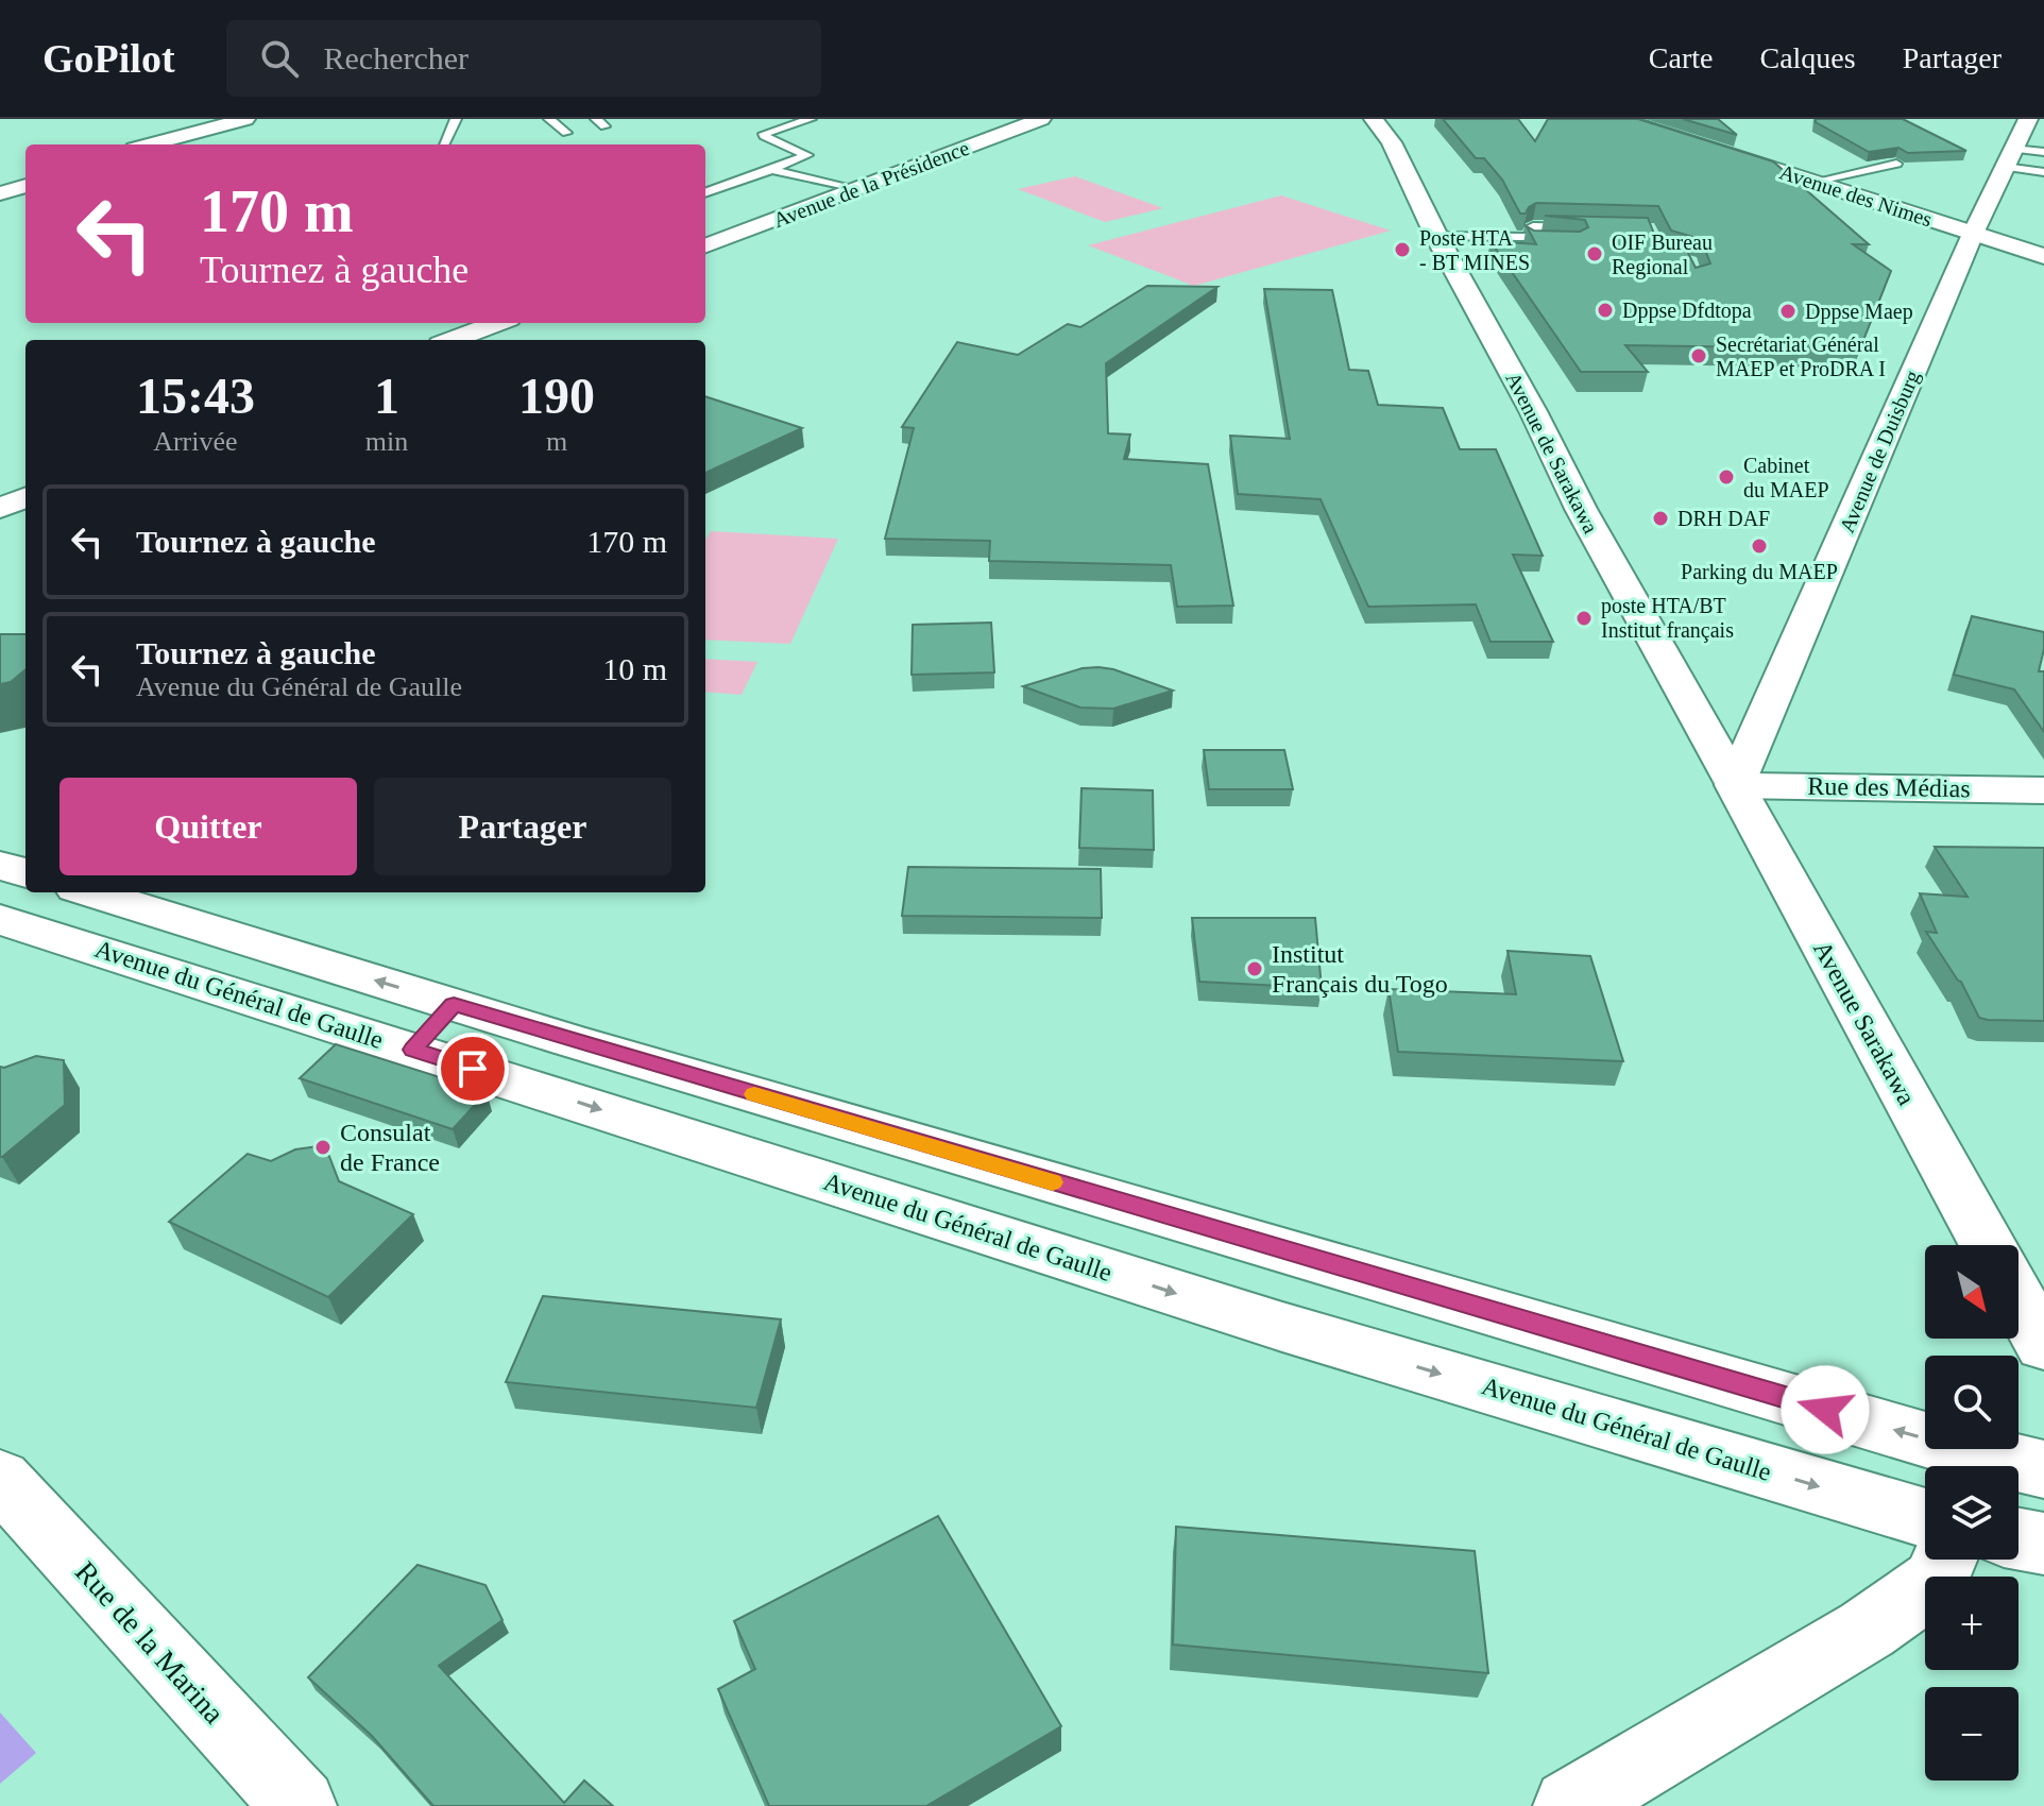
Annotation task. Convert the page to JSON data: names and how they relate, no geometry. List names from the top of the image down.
{
  "streets": {
    "main road": [
      "Avenue de la Présidence",
      "Avenue des Nimes",
      "Avenue de Duisburg",
      "Avenue de Sarakawa",
      "Rue des Médias",
      "Avenue du Général de Gaulle",
      "Avenue Sarakawa",
      "Rue de la Marina"
    ]
  },
  "crossings": [
    ["Avenue des Nimes", "Avenue de Duisburg"],
    ["Avenue de Duisburg", "Avenue de Sarakawa"],
    ["Avenue de Duisburg", "Rue des Médias"],
    ["Avenue de Duisburg", "Avenue Sarakawa"],
    ["Avenue de Sarakawa", "Rue des Médias"],
    ["Avenue de Sarakawa", "Avenue Sarakawa"],
    ["Rue des Médias", "Avenue Sarakawa"]
  ],
  "places": [
    "Poste HTA - BT MINES",
    "OIF Bureau Regional",
    "Dppse Dfdtopa",
    "Dppse Maep",
    "Secrétariat Général MAEP et ProDRA I",
    "Cabinet du MAEP",
    "DRH DAF",
    "Parking du MAEP",
    "poste HTA/BT Institut français",
    "Institut Français du Togo",
    "Consulat de France"
  ],
  "north": "bottom right",
  "page": {
    "header": "GoPilot",
    "search": "Rechercher",
    "nav": ["Carte", "Calques", "Partager"],
    "turn": ["170 m", "Tournez à gauche"],
    "eta": [
      "15:43",
      "Arrivée",
      "1",
      "min",
      "190",
      "m"
    ],
    "list": [
      {
        "name": "Tournez à gauche",
        "value": "170 m"
      },
      {
        "name": "Tournez à gauche",
        "note": "Avenue du Général de Gaulle",
        "value": "10 m"
      }
    ],
    "buttons": ["Quitter", "Partager"],
    "map_buttons": ["+", "−"]
  }
}
